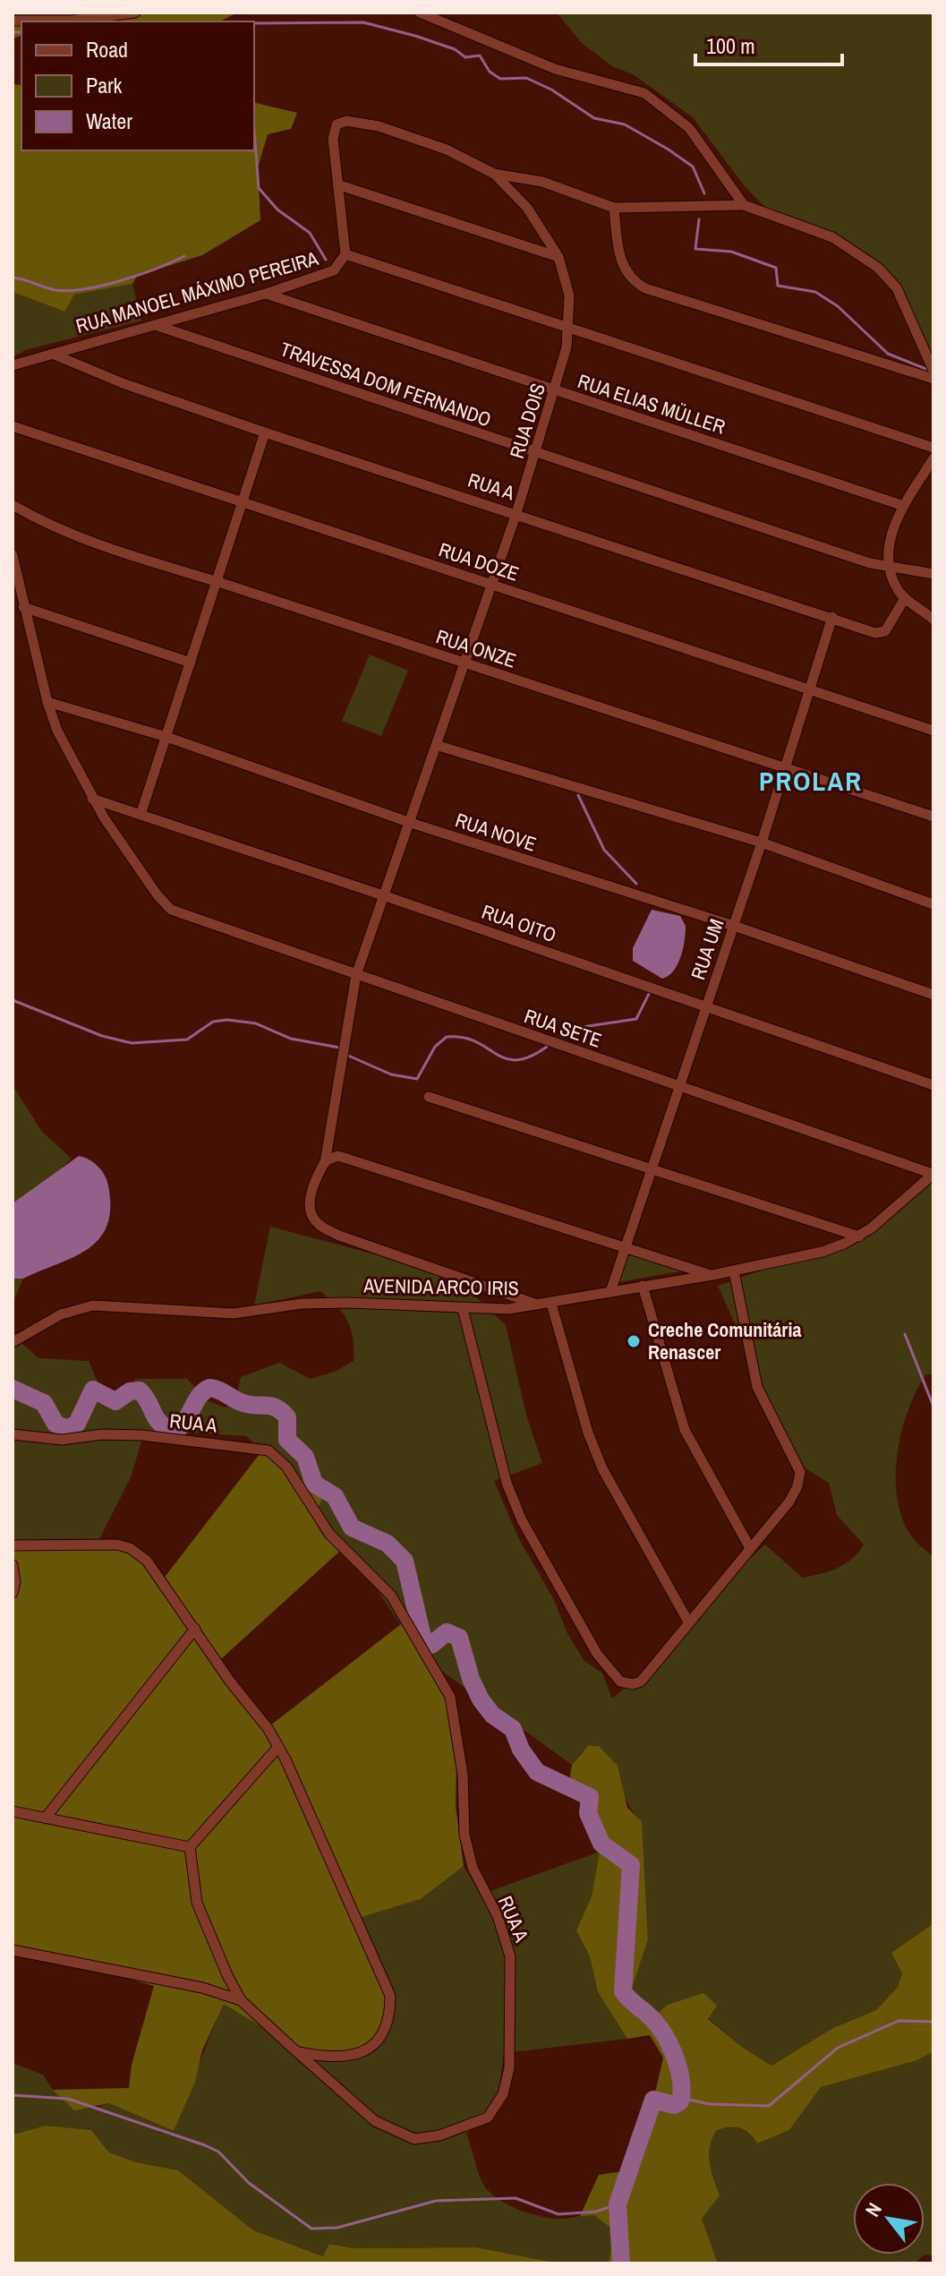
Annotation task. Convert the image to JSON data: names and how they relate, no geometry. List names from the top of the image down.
{
  "streets": {
    "street": [
      "RUA MANOEL MÁXIMO PEREIRA",
      "TRAVESSA DOM FERNANDO",
      "RUA ELIAS MÜLLER",
      "RUA DOIS",
      "RUA A",
      "RUA DOZE",
      "RUA ONZE",
      "RUA NOVE",
      "RUA OITO",
      "RUA UM",
      "RUA SETE",
      "AVENIDA ARCO IRIS"
    ]
  },
  "crossings": [
    ["RUA MANOEL MÁXIMO PEREIRA", "TRAVESSA DOM FERNANDO"],
    ["RUA MANOEL MÁXIMO PEREIRA", "RUA ELIAS MÜLLER"],
    ["RUA MANOEL MÁXIMO PEREIRA", "RUA DOIS"],
    ["RUA MANOEL MÁXIMO PEREIRA", "RUA A"],
    ["TRAVESSA DOM FERNANDO", "RUA DOIS"],
    ["RUA ELIAS MÜLLER", "RUA DOIS"],
    ["RUA DOIS", "RUA A"],
    ["RUA DOIS", "RUA DOZE"],
    ["RUA DOIS", "RUA ONZE"],
    ["RUA DOIS", "RUA NOVE"],
    ["RUA DOIS", "RUA OITO"],
    ["RUA DOIS", "RUA SETE"],
    ["RUA A", "RUA UM"],
    ["RUA DOZE", "RUA UM"],
    ["RUA ONZE", "RUA UM"],
    ["RUA NOVE", "RUA UM"],
    ["RUA OITO", "RUA UM"],
    ["RUA OITO", "RUA SETE"],
    ["RUA UM", "RUA SETE"],
    ["RUA UM", "AVENIDA ARCO IRIS"],
    ["RUA SETE", "AVENIDA ARCO IRIS"]
  ],
  "districts": ["PROLAR"],
  "places": ["Creche Comunitária Renascer"],
  "legend": ["Road", "Park", "Water"],
  "scale_bar": "100 m",
  "north": "top left"
}
